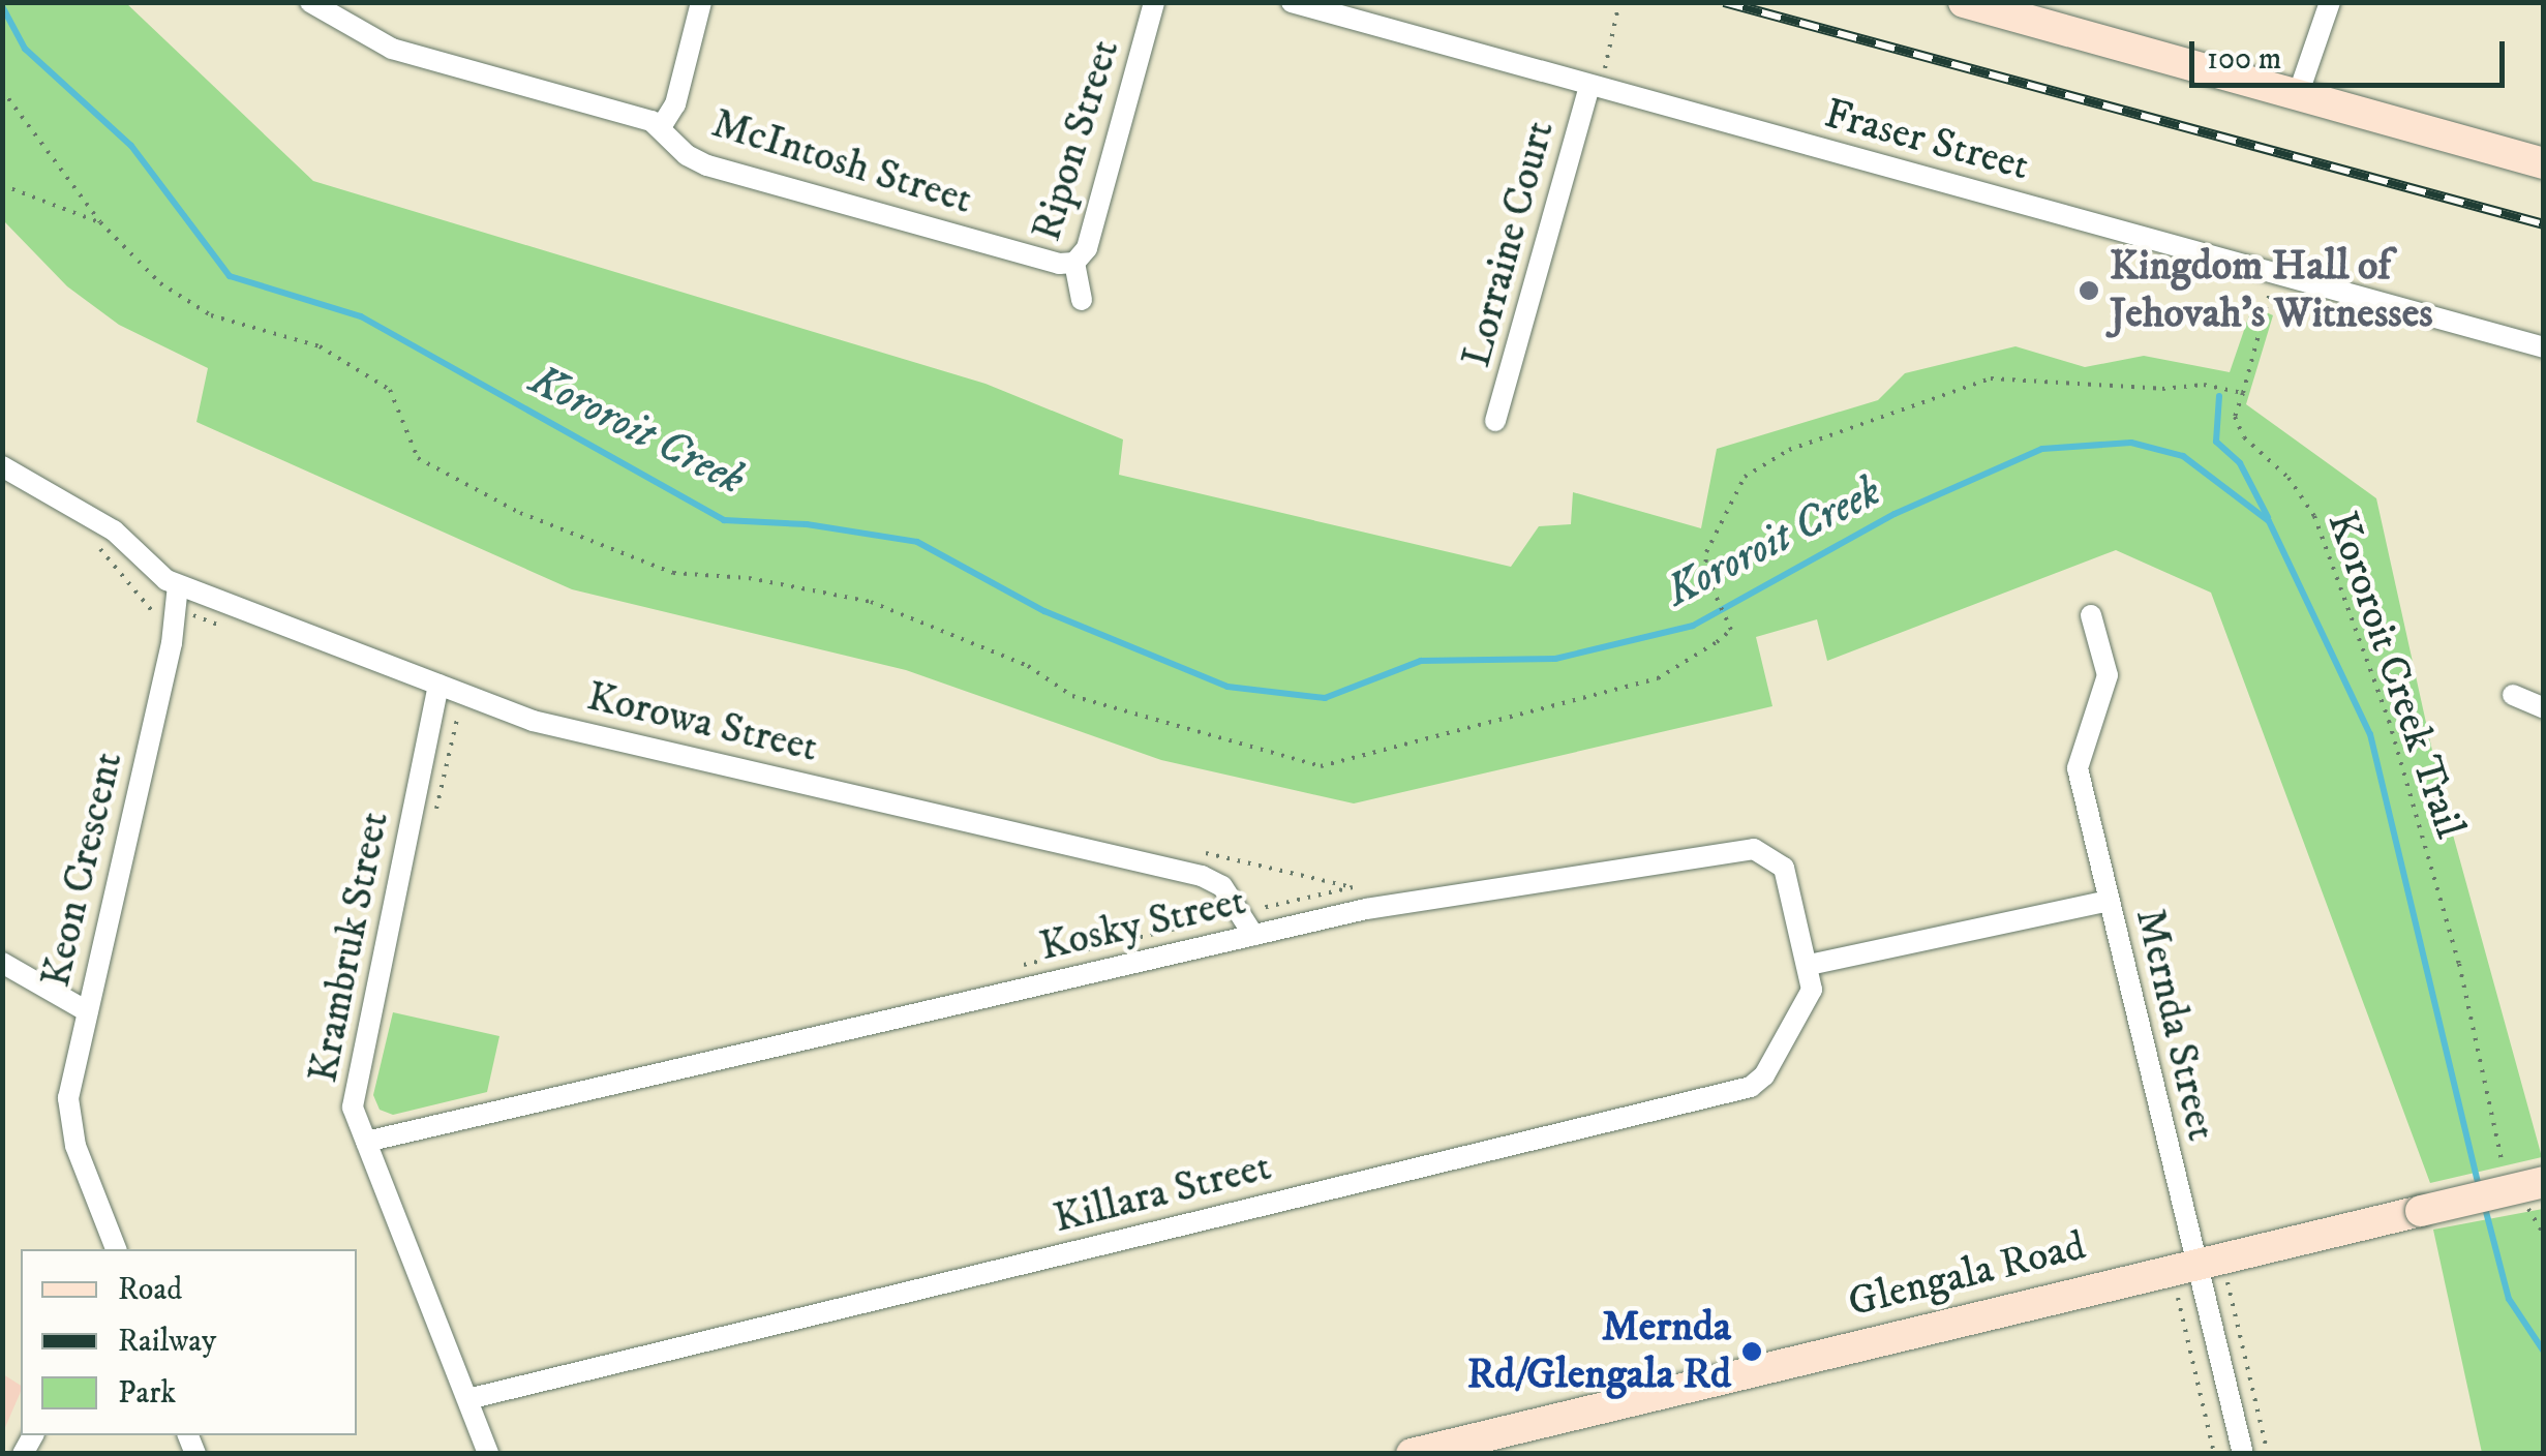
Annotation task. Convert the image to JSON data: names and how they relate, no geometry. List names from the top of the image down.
{
  "streets": {
    "street": [
      "Ripon Street",
      "Fraser Street",
      "McIntosh Street",
      "Lorraine Court",
      "Korowa Street",
      "Keon Crescent",
      "Kosky Street",
      "Krambruk Street",
      "Mernda Street",
      "Killara Street",
      "Glengala Road"
    ],
    "path": ["Kororoit Creek Trail"]
  },
  "crossings": [
    ["Ripon Street", "McIntosh Street"],
    ["Fraser Street", "Lorraine Court"],
    ["Korowa Street", "Keon Crescent"],
    ["Korowa Street", "Krambruk Street"],
    ["Kosky Street", "Krambruk Street"],
    ["Kosky Street", "Killara Street"],
    ["Krambruk Street", "Killara Street"],
    ["Mernda Street", "Glengala Road"]
  ],
  "water": ["Kororoit Creek"],
  "places": ["Kingdom Hall of Jehovah's Witnesses", "Mernda Rd/Glengala Rd"],
  "legend": ["Road", "Railway", "Park"],
  "scale_bar": "100 m"
}
